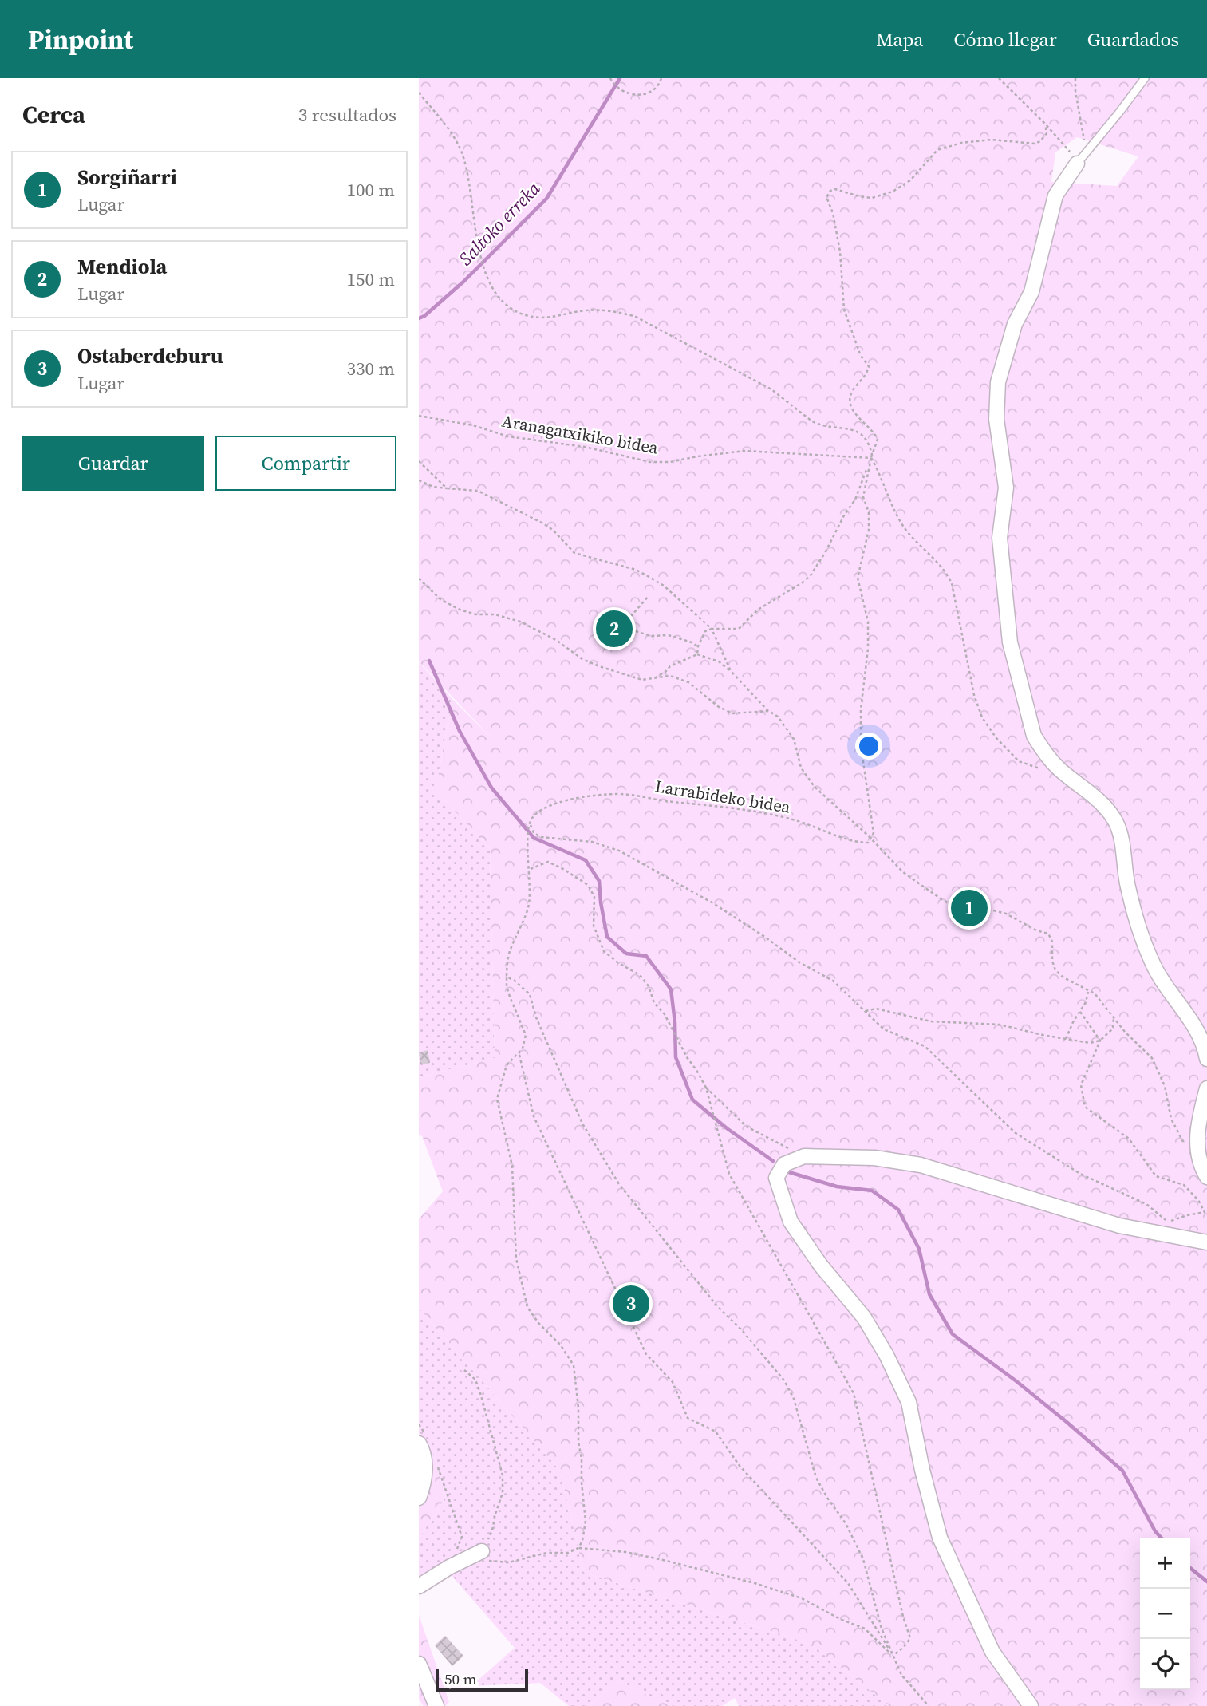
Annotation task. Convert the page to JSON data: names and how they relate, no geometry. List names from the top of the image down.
{
  "streets": {
    "path": ["Aranagatxikiko bidea", "Larrabideko bidea"]
  },
  "water": ["Saltoko erreka"],
  "scale_bar": "50 m",
  "page": {
    "header": "Pinpoint",
    "nav": ["Mapa", "Cómo llegar", "Guardados"],
    "heading": ["Cerca", "3 resultados"],
    "list": [
      {
        "mark": "1",
        "name": "Sorgiñarri",
        "note": "Lugar",
        "value": "100 m"
      },
      {
        "mark": "2",
        "name": "Mendiola",
        "note": "Lugar",
        "value": "150 m"
      },
      {
        "mark": "3",
        "name": "Ostaberdeburu",
        "note": "Lugar",
        "value": "330 m"
      }
    ],
    "buttons": ["Guardar", "Compartir"],
    "pins": ["2", "1", "3"],
    "map_buttons": ["+", "−"],
    "scale": "50 m"
  }
}
